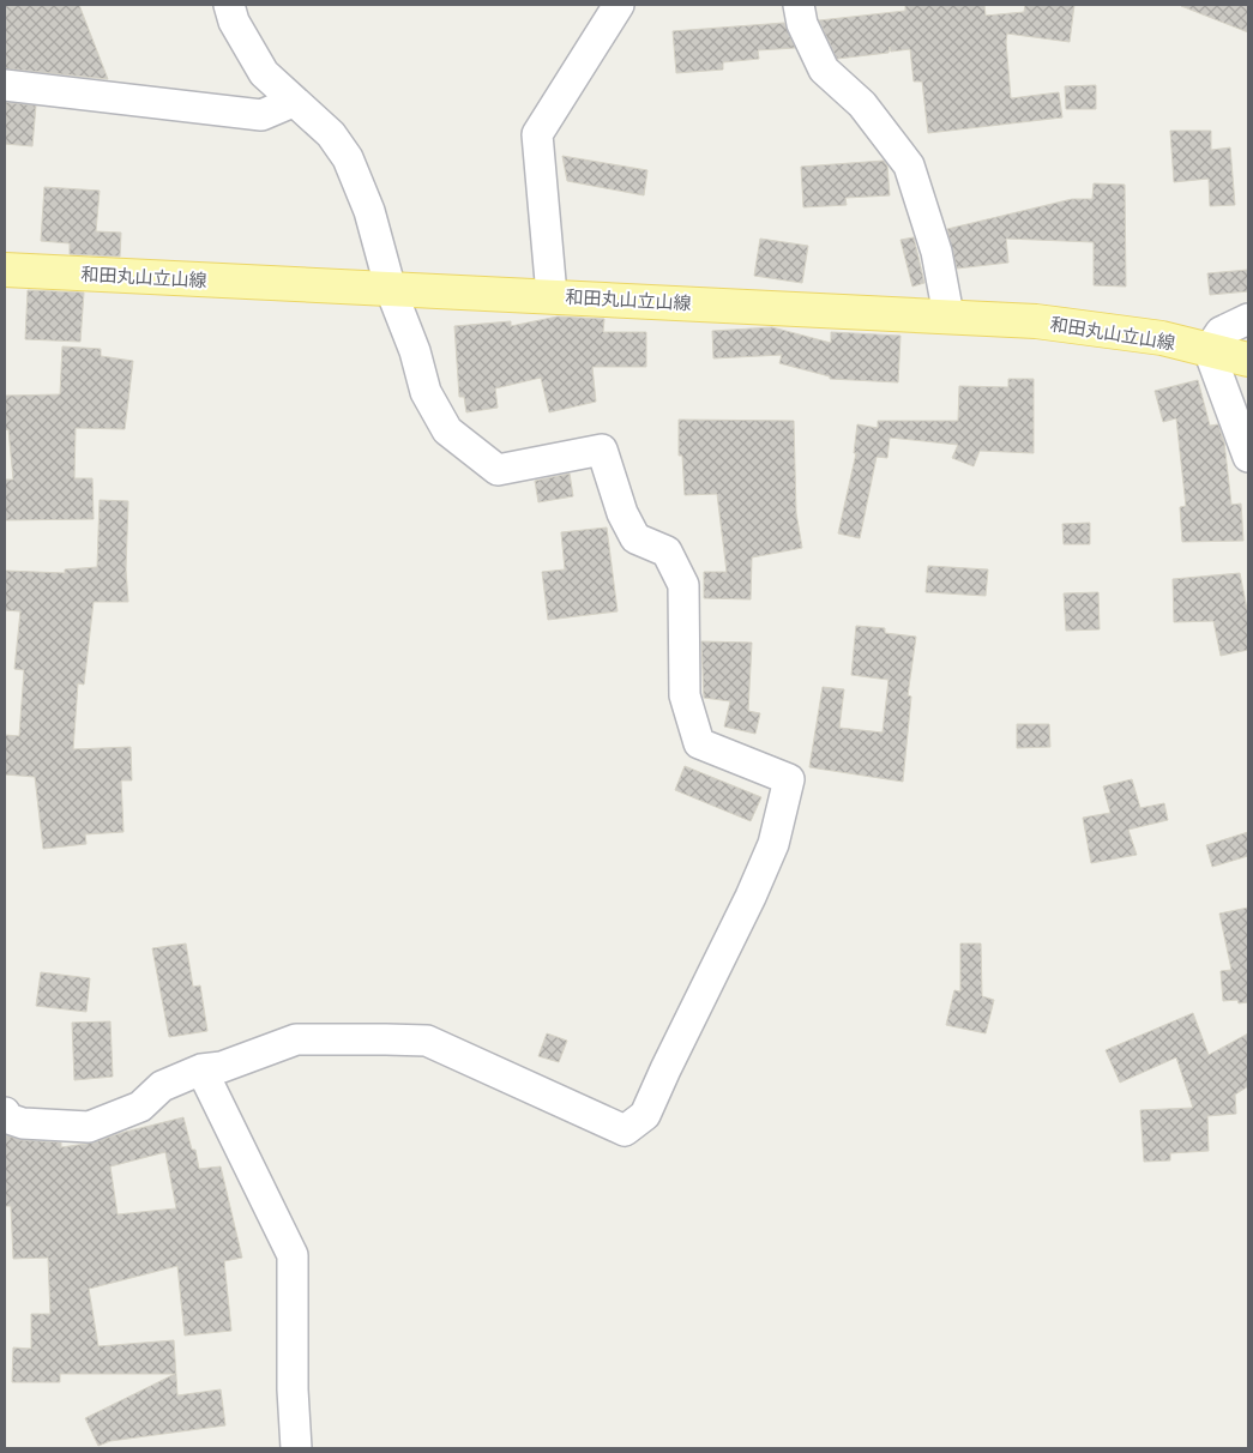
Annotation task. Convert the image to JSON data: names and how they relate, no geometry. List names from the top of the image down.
{
  "streets": {
    "main road": ["和田丸山立山線"]
  }
}
